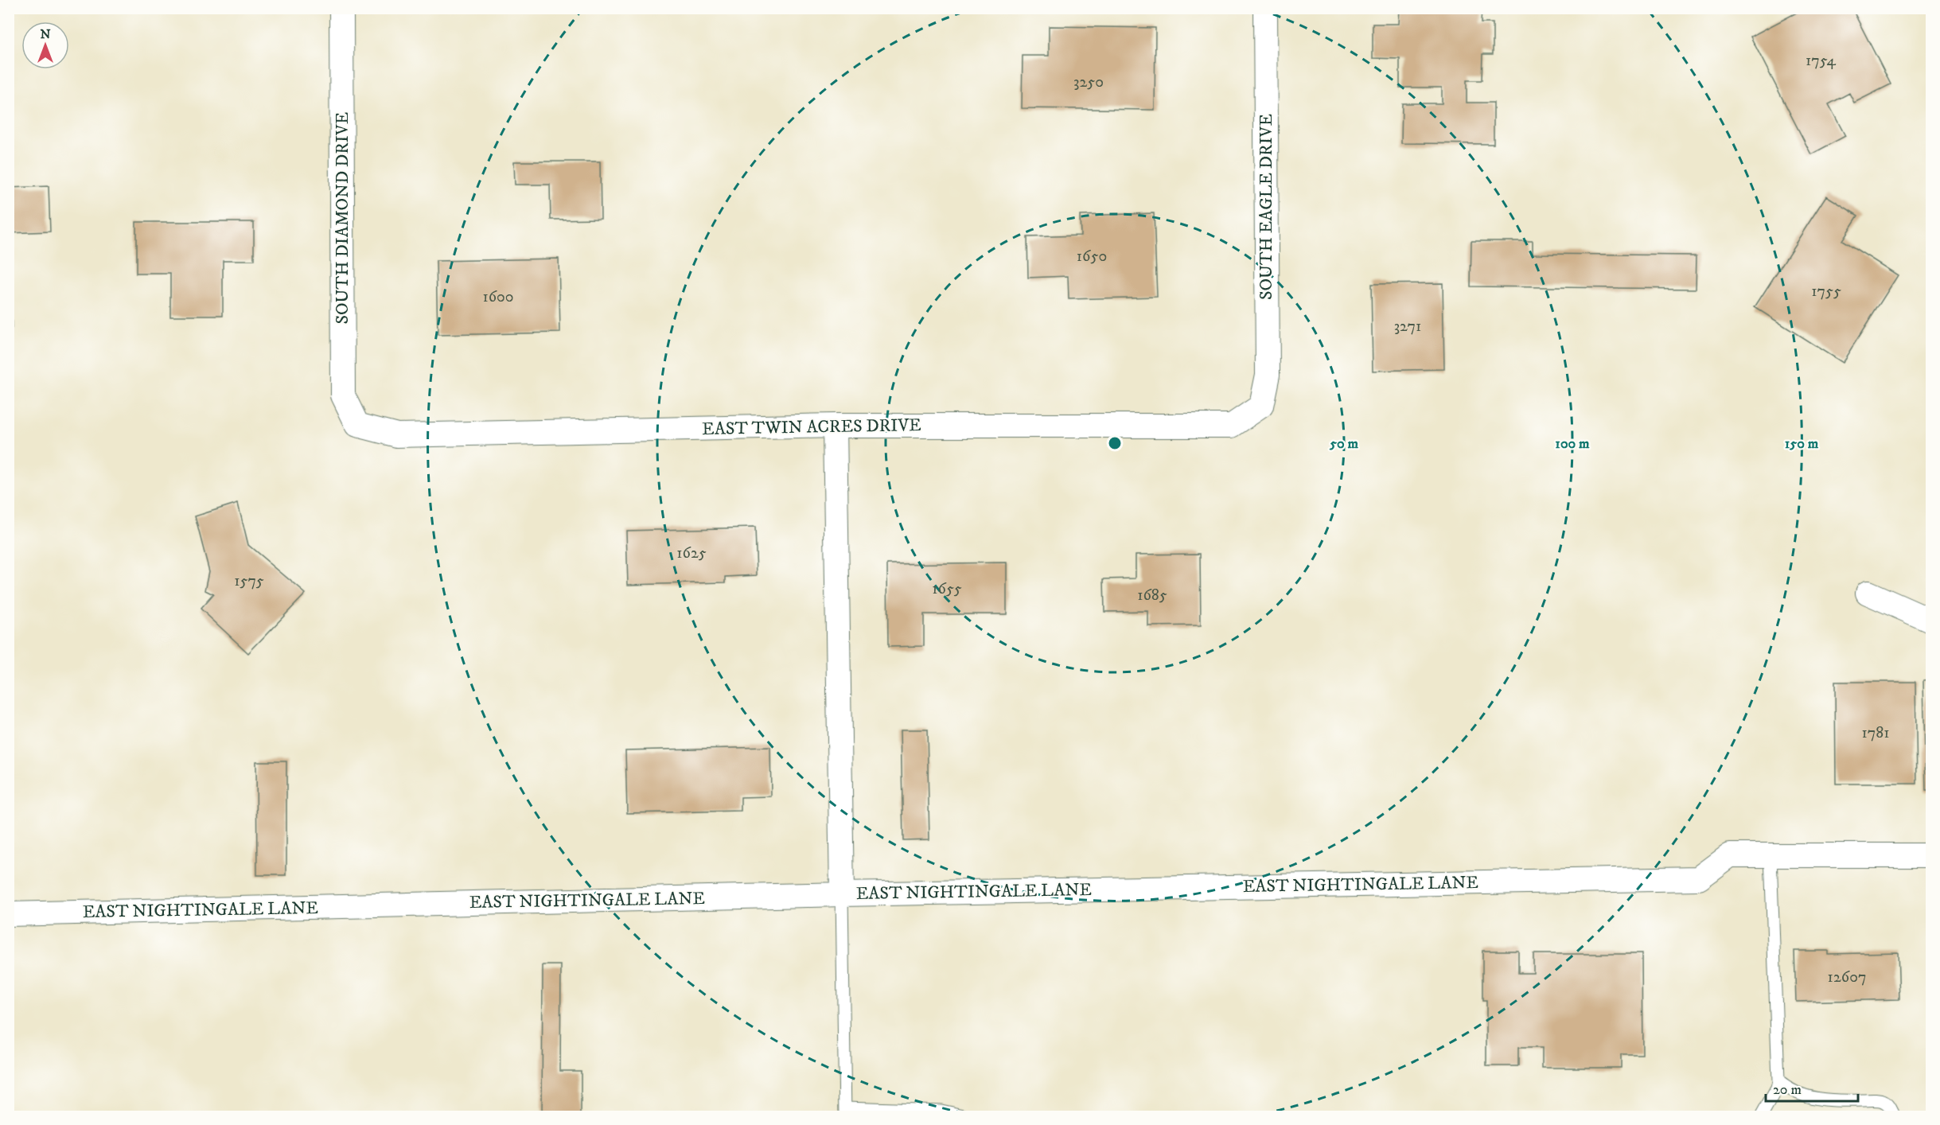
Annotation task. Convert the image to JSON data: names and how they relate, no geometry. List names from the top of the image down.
{
  "streets": {
    "street": [
      "SOUTH EAGLE DRIVE",
      "SOUTH DIAMOND DRIVE",
      "EAST TWIN ACRES DRIVE",
      "EAST NIGHTINGALE LANE"
    ]
  },
  "crossings": [
    ["SOUTH EAGLE DRIVE", "EAST TWIN ACRES DRIVE"],
    ["SOUTH DIAMOND DRIVE", "EAST TWIN ACRES DRIVE"]
  ],
  "house_numbers": [
    "1754",
    "3250",
    "1650",
    "1755",
    "1600",
    "3271",
    "1625",
    "1575",
    "1655",
    "1685",
    "1781",
    "12607"
  ],
  "scale_bar": "20 m",
  "north": "top",
  "rings": ["50 m", "100 m", "150 m"]
}
